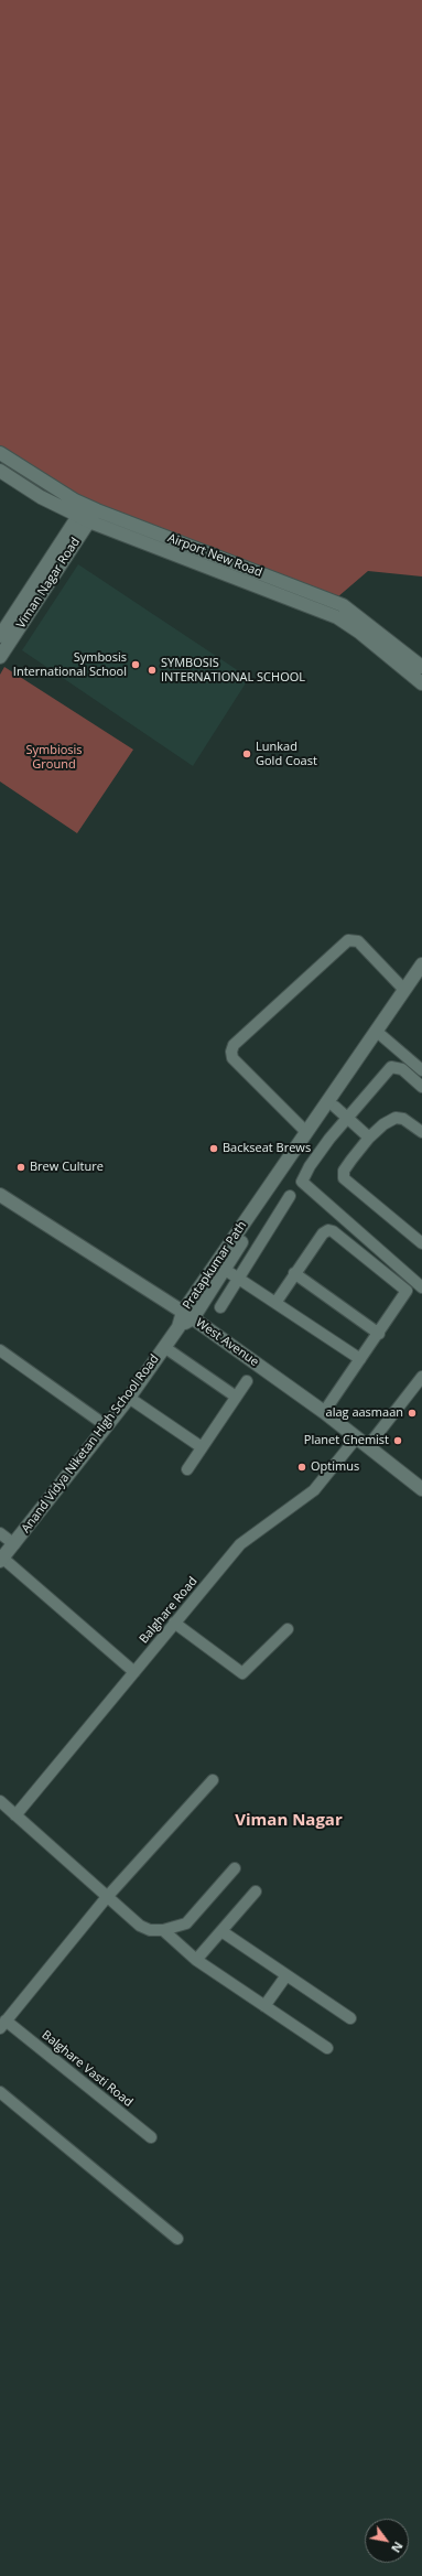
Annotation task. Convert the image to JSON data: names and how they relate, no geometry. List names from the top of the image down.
{
  "streets": {
    "street": [
      "Airport New Road",
      "Viman Nagar Road",
      "Pratapkumar Path",
      "West Avenue",
      "Anand Vidya Niketan High School Road",
      "Balghare Road",
      "Balghare Vasti Road"
    ]
  },
  "crossings": [
    ["Airport New Road", "Viman Nagar Road"],
    ["Pratapkumar Path", "West Avenue"],
    ["Pratapkumar Path", "Anand Vidya Niketan High School Road"],
    ["West Avenue", "Balghare Road"]
  ],
  "districts": ["Viman Nagar"],
  "parks": ["Symbiosis Ground"],
  "places": [
    "Symbosis International School",
    "SYMBOSIS INTERNATIONAL SCHOOL",
    "Lunkad Gold Coast",
    "Backseat Brews",
    "Brew Culture",
    "alag aasmaan",
    "Planet Chemist",
    "Optimus"
  ],
  "north": "bottom right"
}
